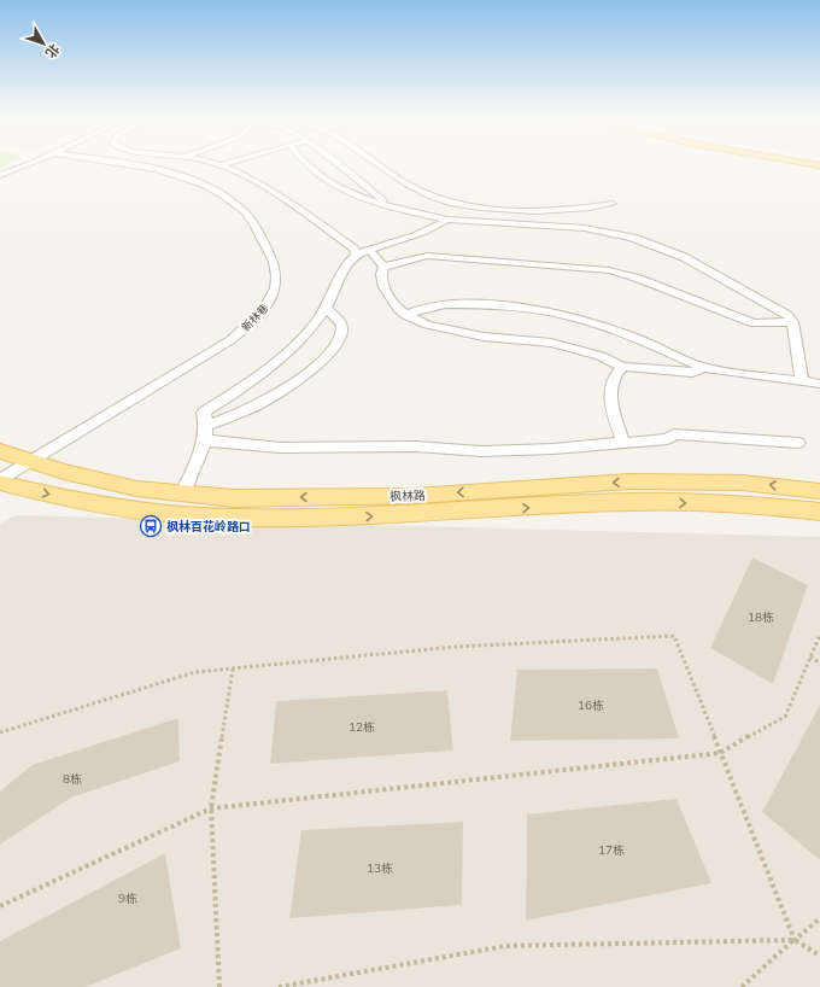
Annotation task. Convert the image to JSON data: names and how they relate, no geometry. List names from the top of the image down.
{
  "streets": {
    "main road": ["枫林路"],
    "street": ["新林巷"]
  },
  "crossings": [
    ["新林巷", "枫林路"]
  ],
  "places": {
    "bus stop": ["枫林百花岭路口"]
  },
  "house_numbers": [
    "18栋",
    "16栋",
    "12栋",
    "8栋",
    "17栋",
    "13栋",
    "9栋"
  ],
  "north": "bottom right"
}
